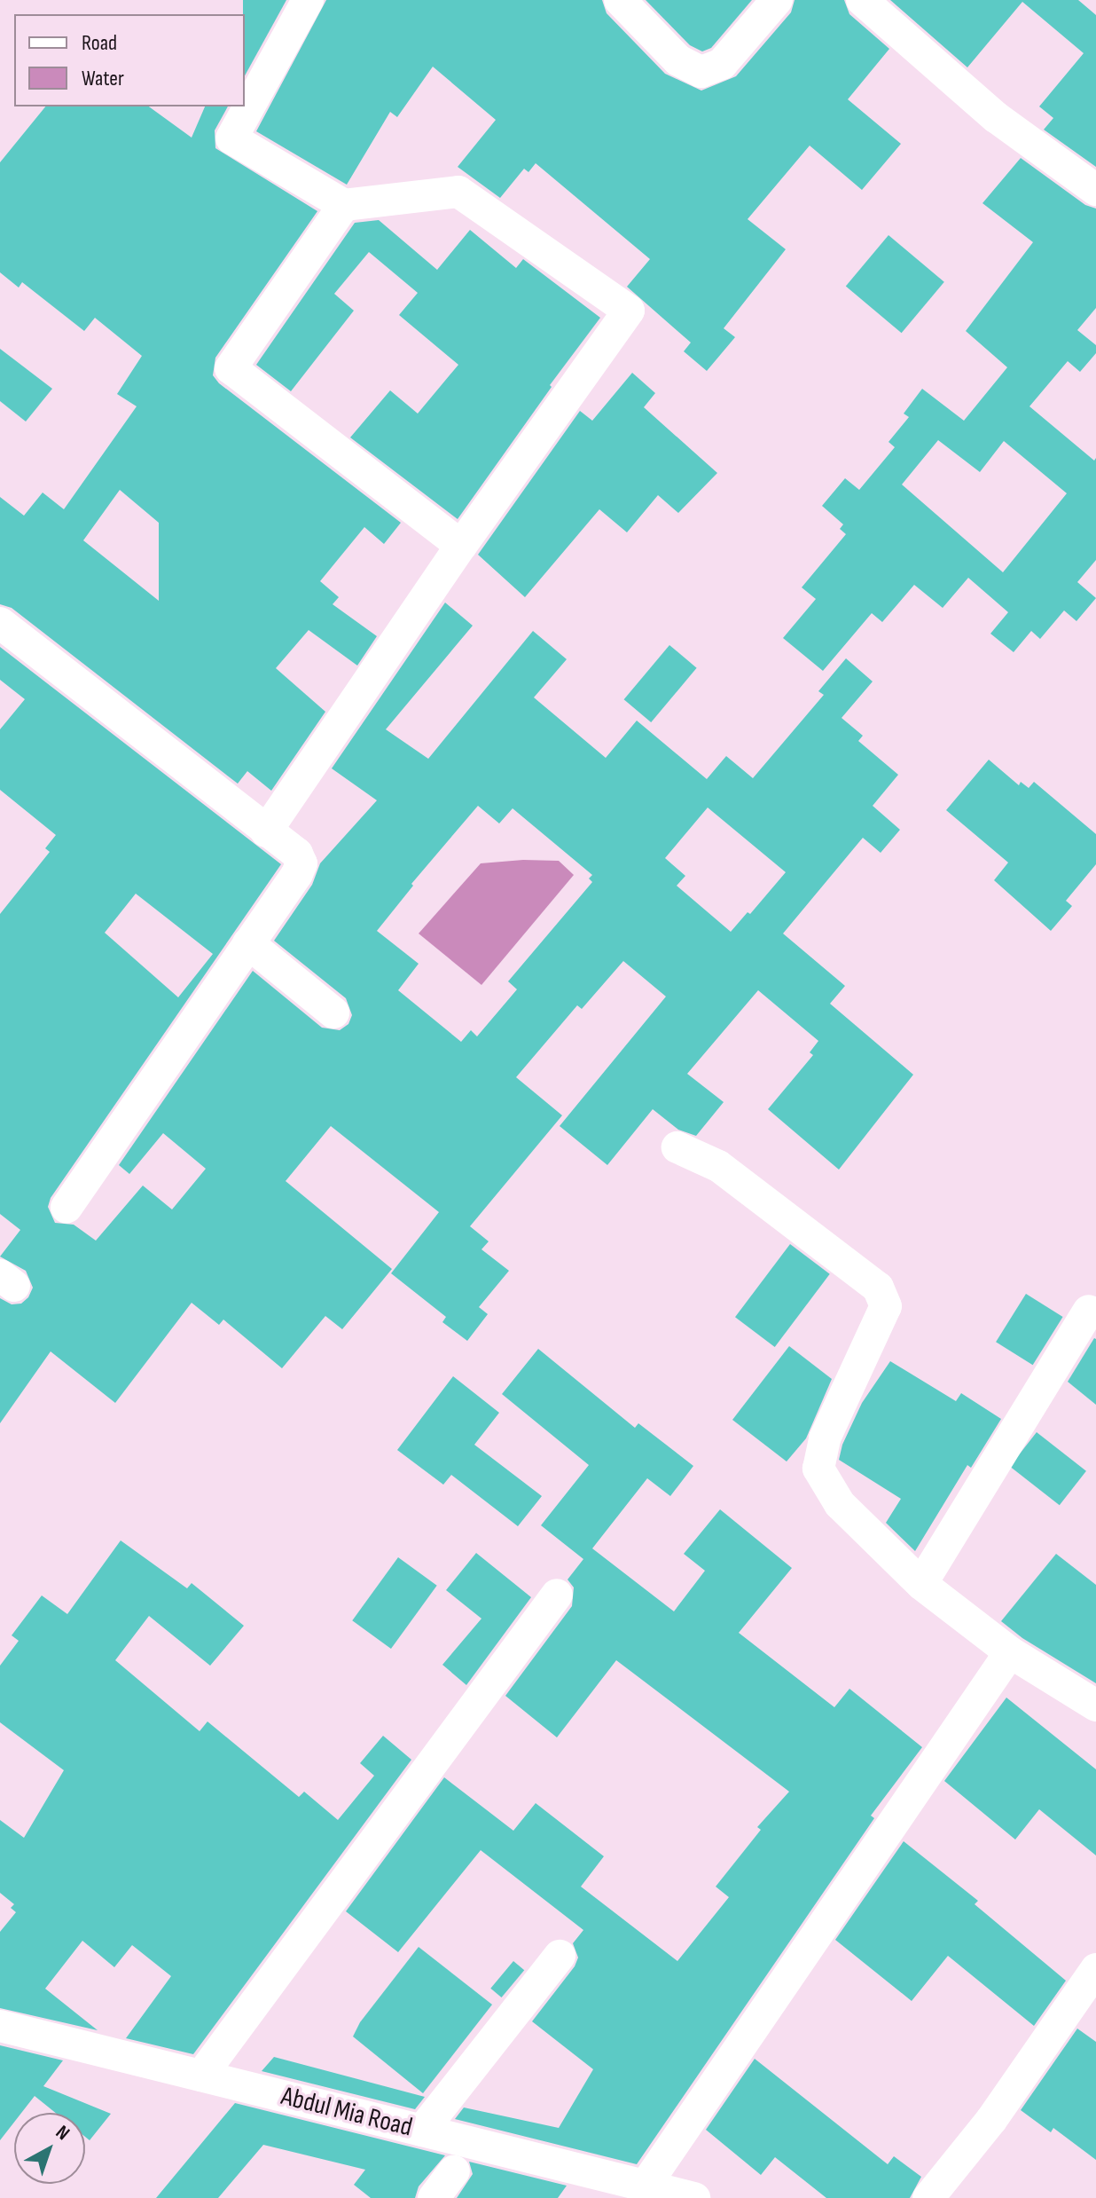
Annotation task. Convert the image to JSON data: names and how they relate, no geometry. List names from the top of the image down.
{
  "streets": {
    "street": ["Abdul Mia Road"]
  },
  "legend": ["Road", "Water"],
  "north": "top right"
}
